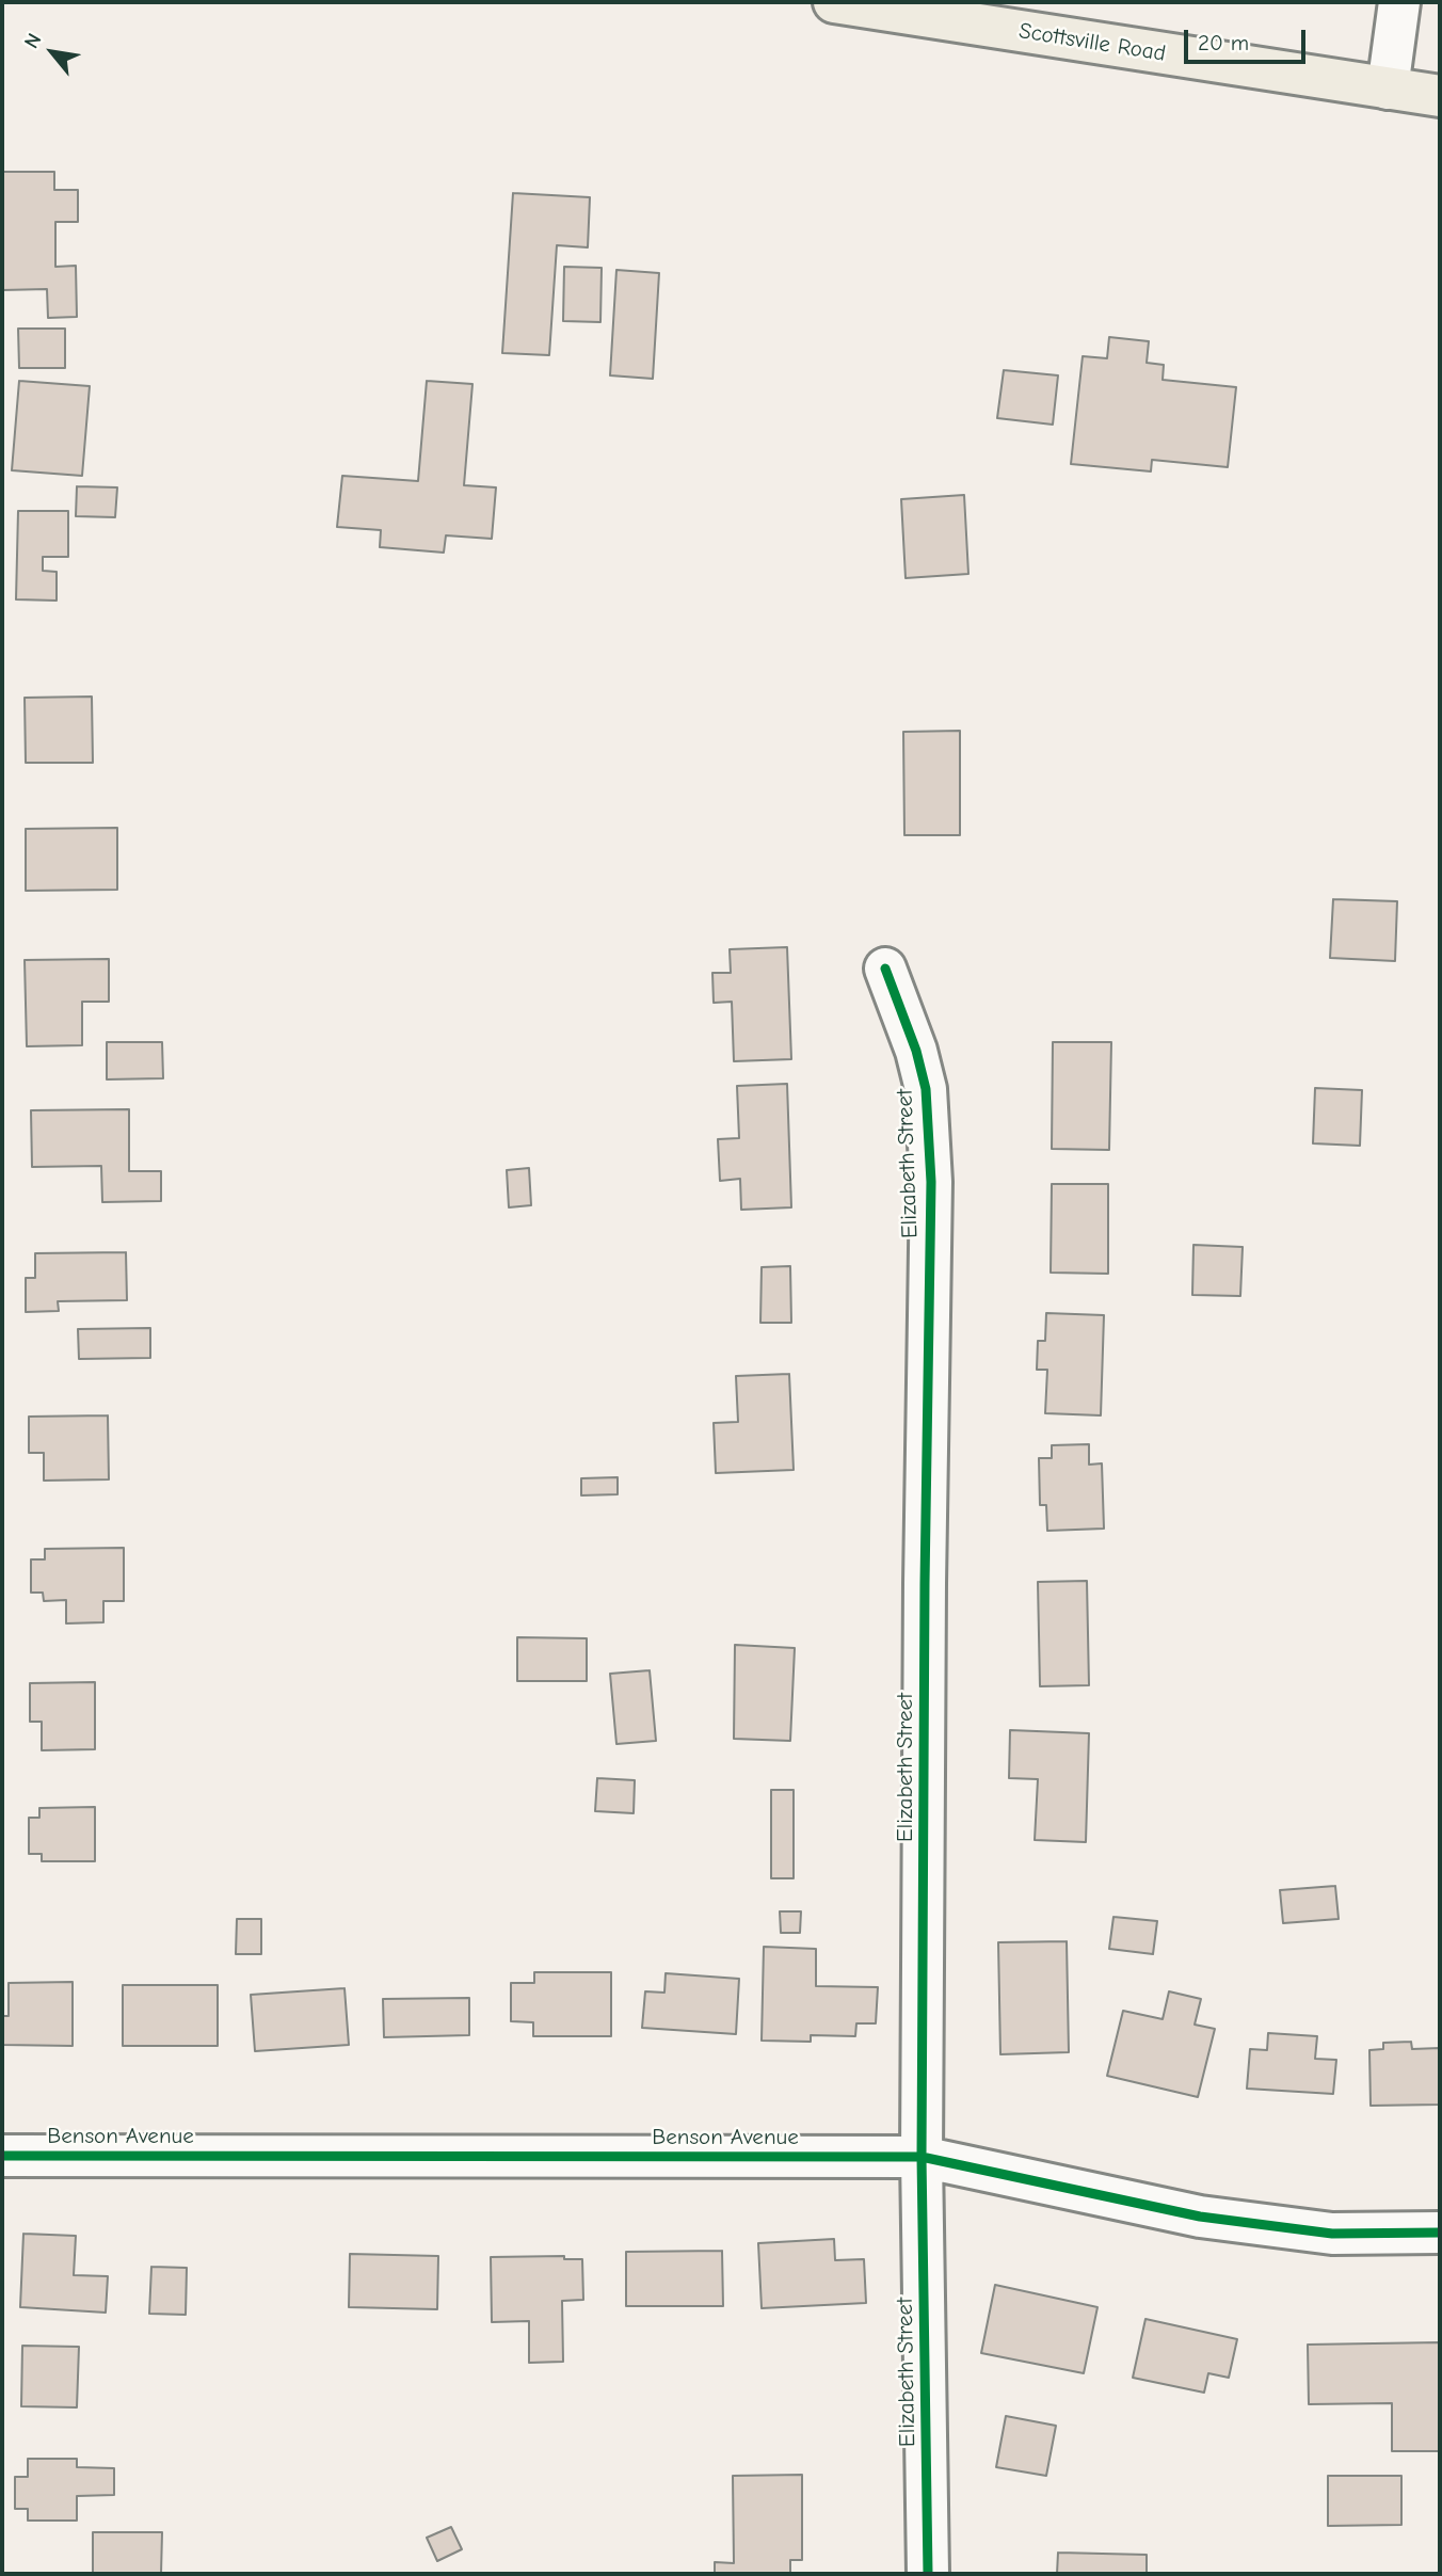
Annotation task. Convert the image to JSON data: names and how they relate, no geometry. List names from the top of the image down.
{
  "streets": {
    "main road": ["Scottsville Road"],
    "street": ["Elizabeth Street", "Benson Avenue"]
  },
  "crossings": [
    ["Elizabeth Street", "Benson Avenue"]
  ],
  "scale_bar": "20 m",
  "north": "top left"
}
